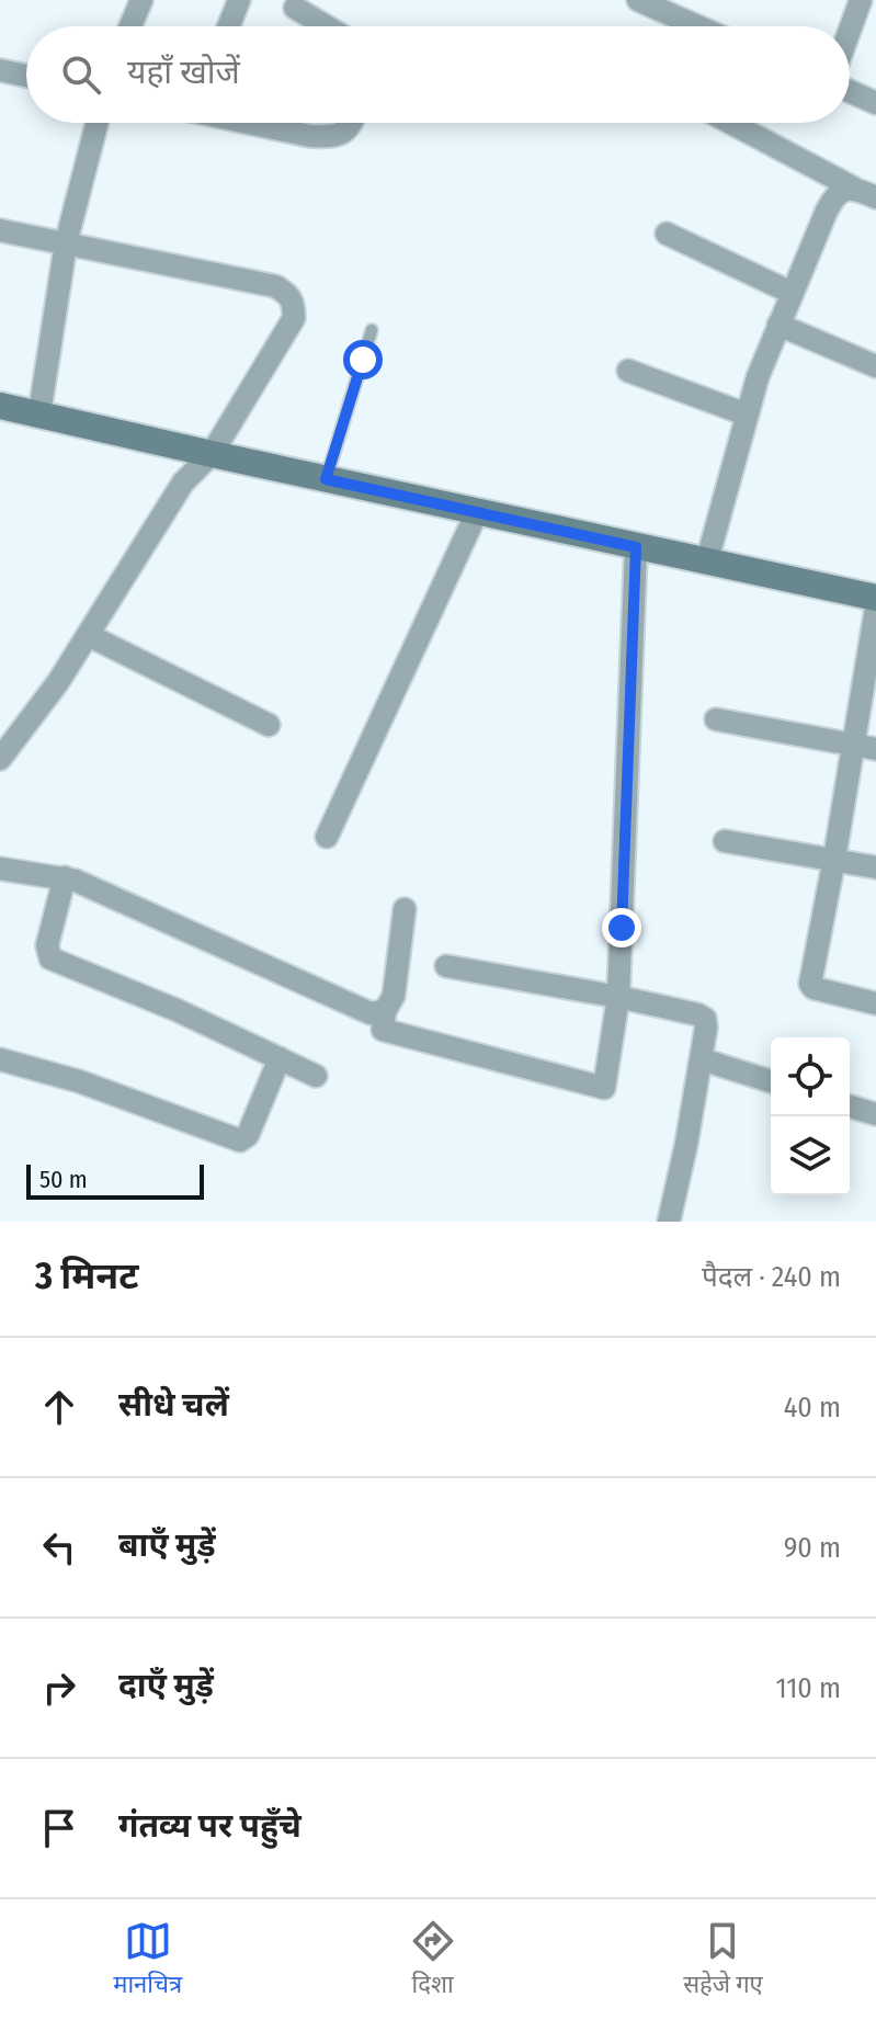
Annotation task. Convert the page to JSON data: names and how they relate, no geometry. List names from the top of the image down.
{
  "scale_bar": "50 m",
  "page": {
    "search": "यहाँ खोजें",
    "scale": "50 m",
    "heading": ["3 मिनट", "पैदल · 240 m"],
    "list": [
      ["सीधे चलें", "40 m"],
      ["बाएँ मुड़ें", "90 m"],
      ["दाएँ मुड़ें", "110 m"],
      "गंतव्य पर पहुँचे"
    ],
    "nav": ["मानचित्र", "दिशा", "सहेजे गए"]
  }
}
